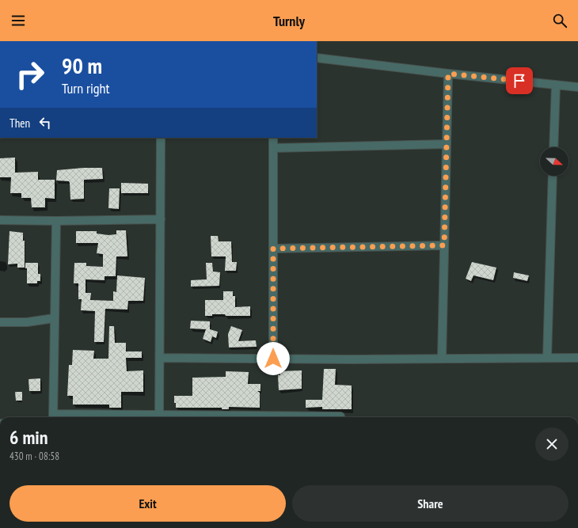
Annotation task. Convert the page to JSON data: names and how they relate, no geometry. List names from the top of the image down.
{
  "north": "right",
  "page": {
    "header": "Turnly",
    "turn": ["90 m", "Turn right"],
    "then": "Then",
    "heading": ["6 min", "430 m · 08:58"],
    "buttons": ["Exit", "Share"]
  }
}
